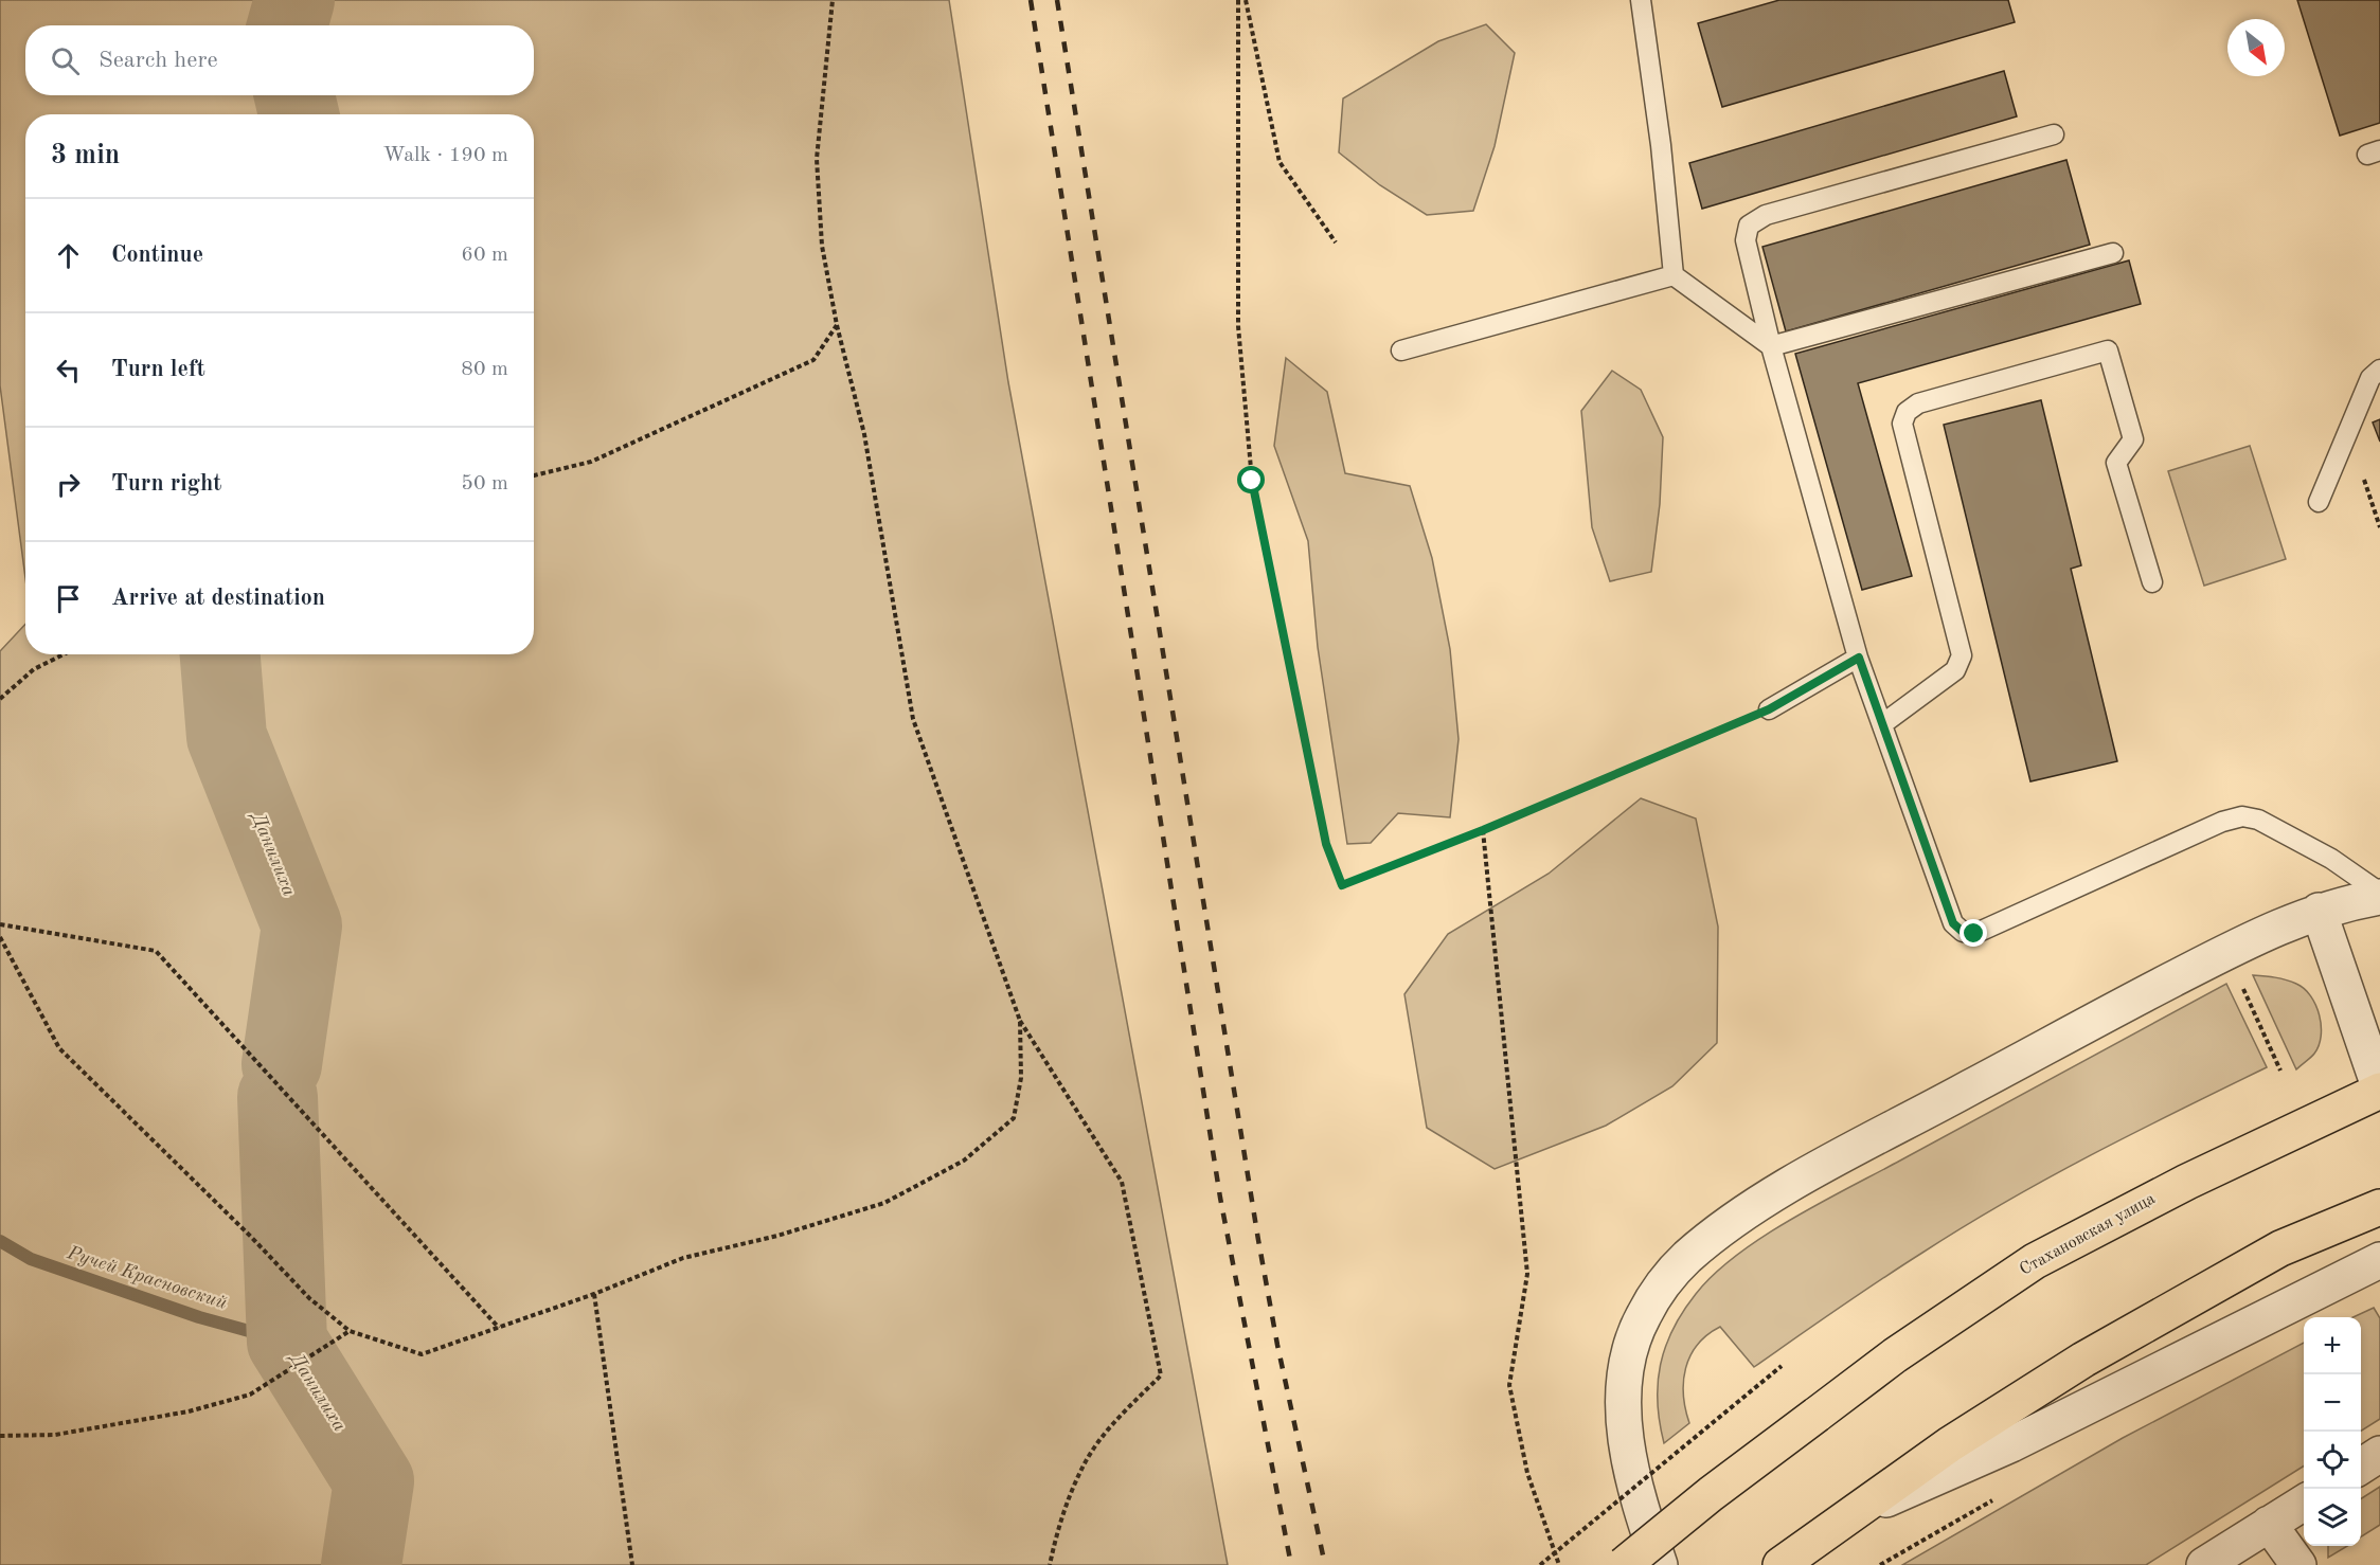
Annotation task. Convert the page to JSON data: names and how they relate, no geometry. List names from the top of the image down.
{
  "streets": {
    "main road": ["Стахановская улица"]
  },
  "water": ["Данилиха", "Ручей Красновский"],
  "north": "bottom right",
  "page": {
    "search": "Search here",
    "heading": ["3 min", "Walk · 190 m"],
    "list": [
      ["Continue", "60 m"],
      ["Turn left", "80 m"],
      ["Turn right", "50 m"],
      "Arrive at destination"
    ],
    "map_buttons": ["+", "−"]
  }
}
